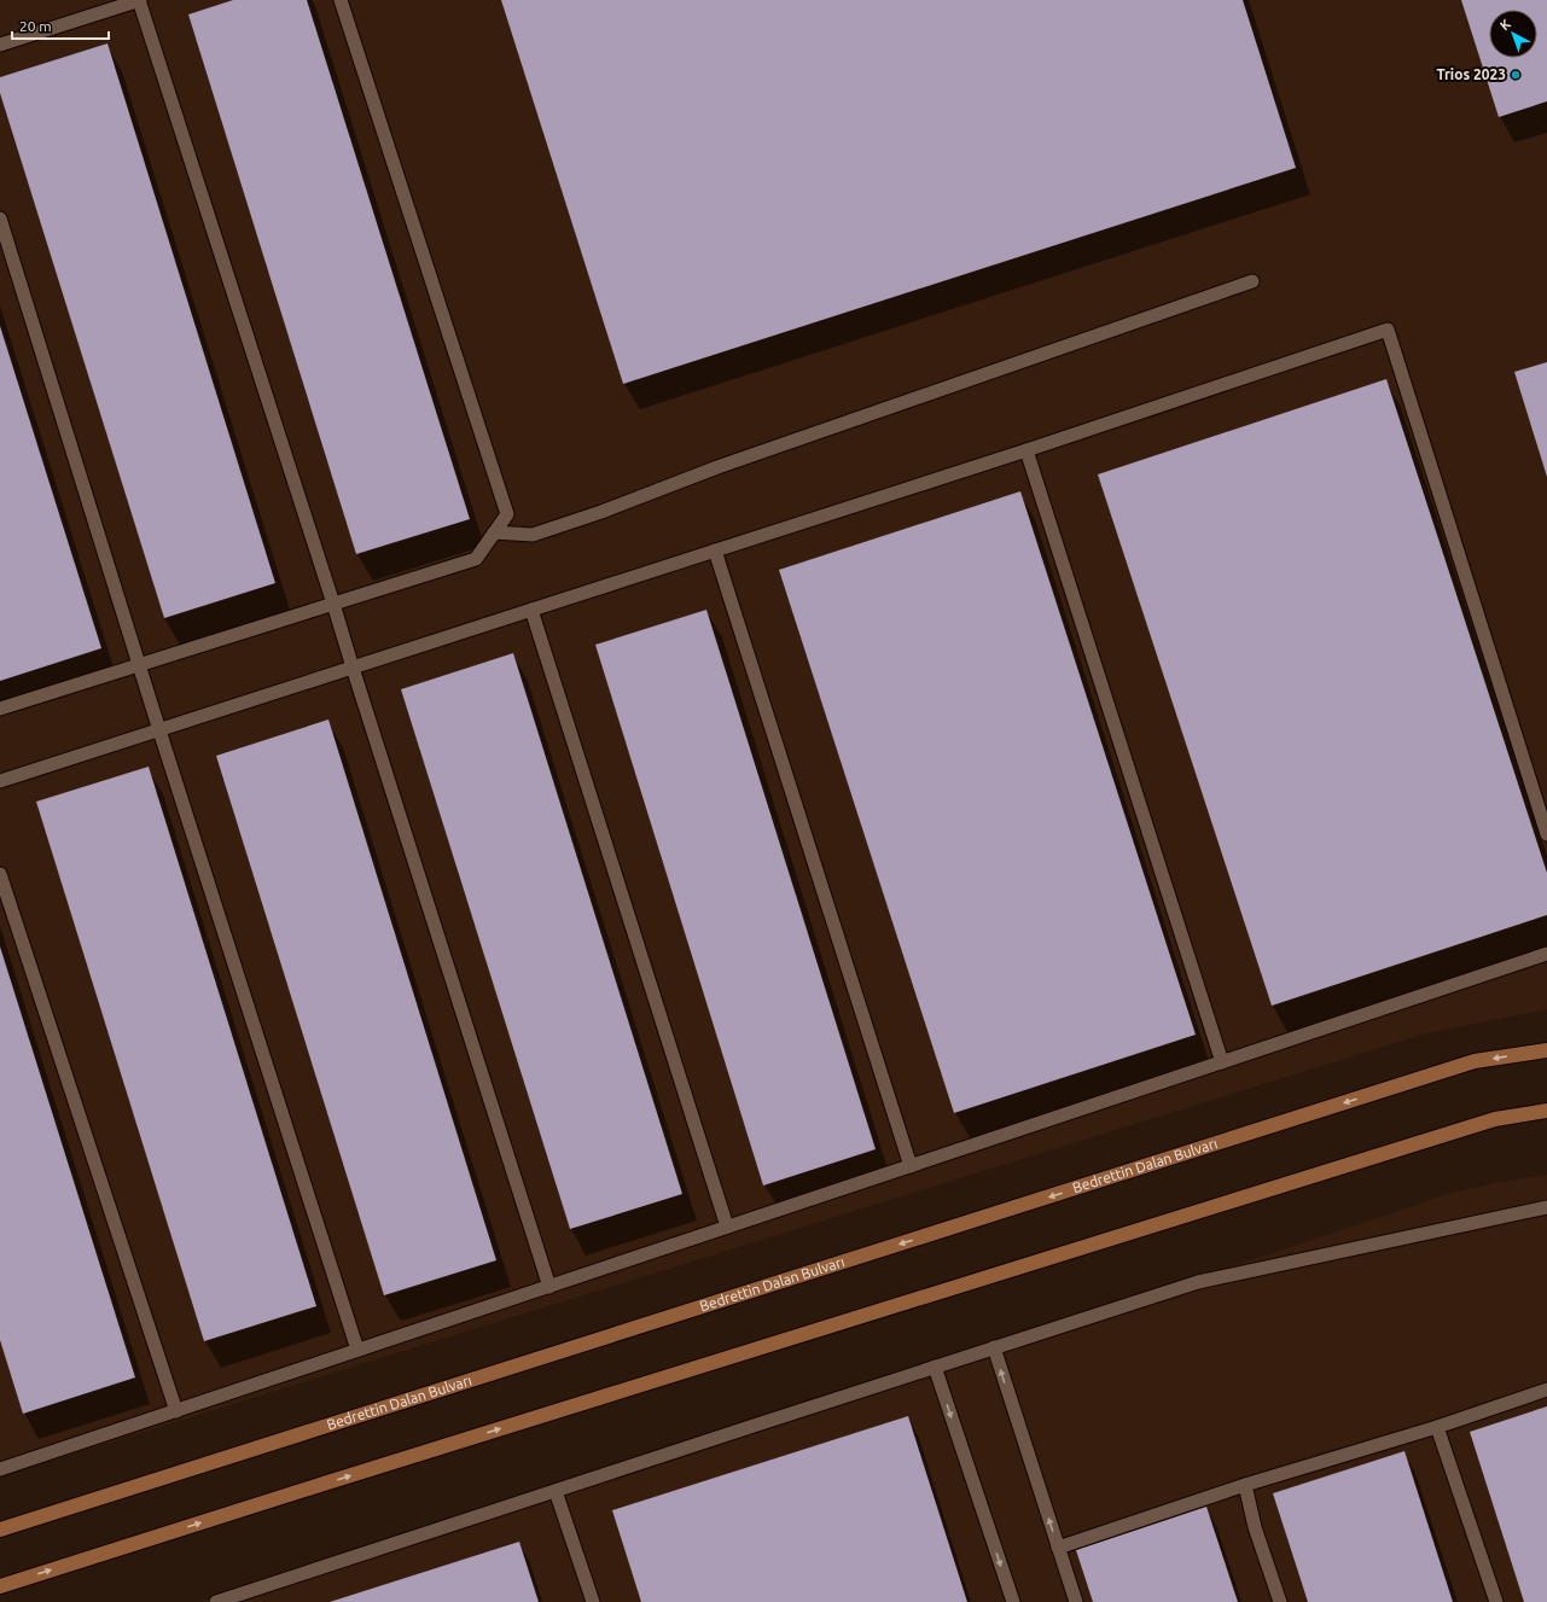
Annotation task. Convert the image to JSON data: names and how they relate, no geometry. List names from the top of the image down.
{
  "streets": {
    "main road": ["Bedrettin Dalan Bulvarı"]
  },
  "places": ["Trios 2023"],
  "scale_bar": "20 m",
  "north": "top left"
}
